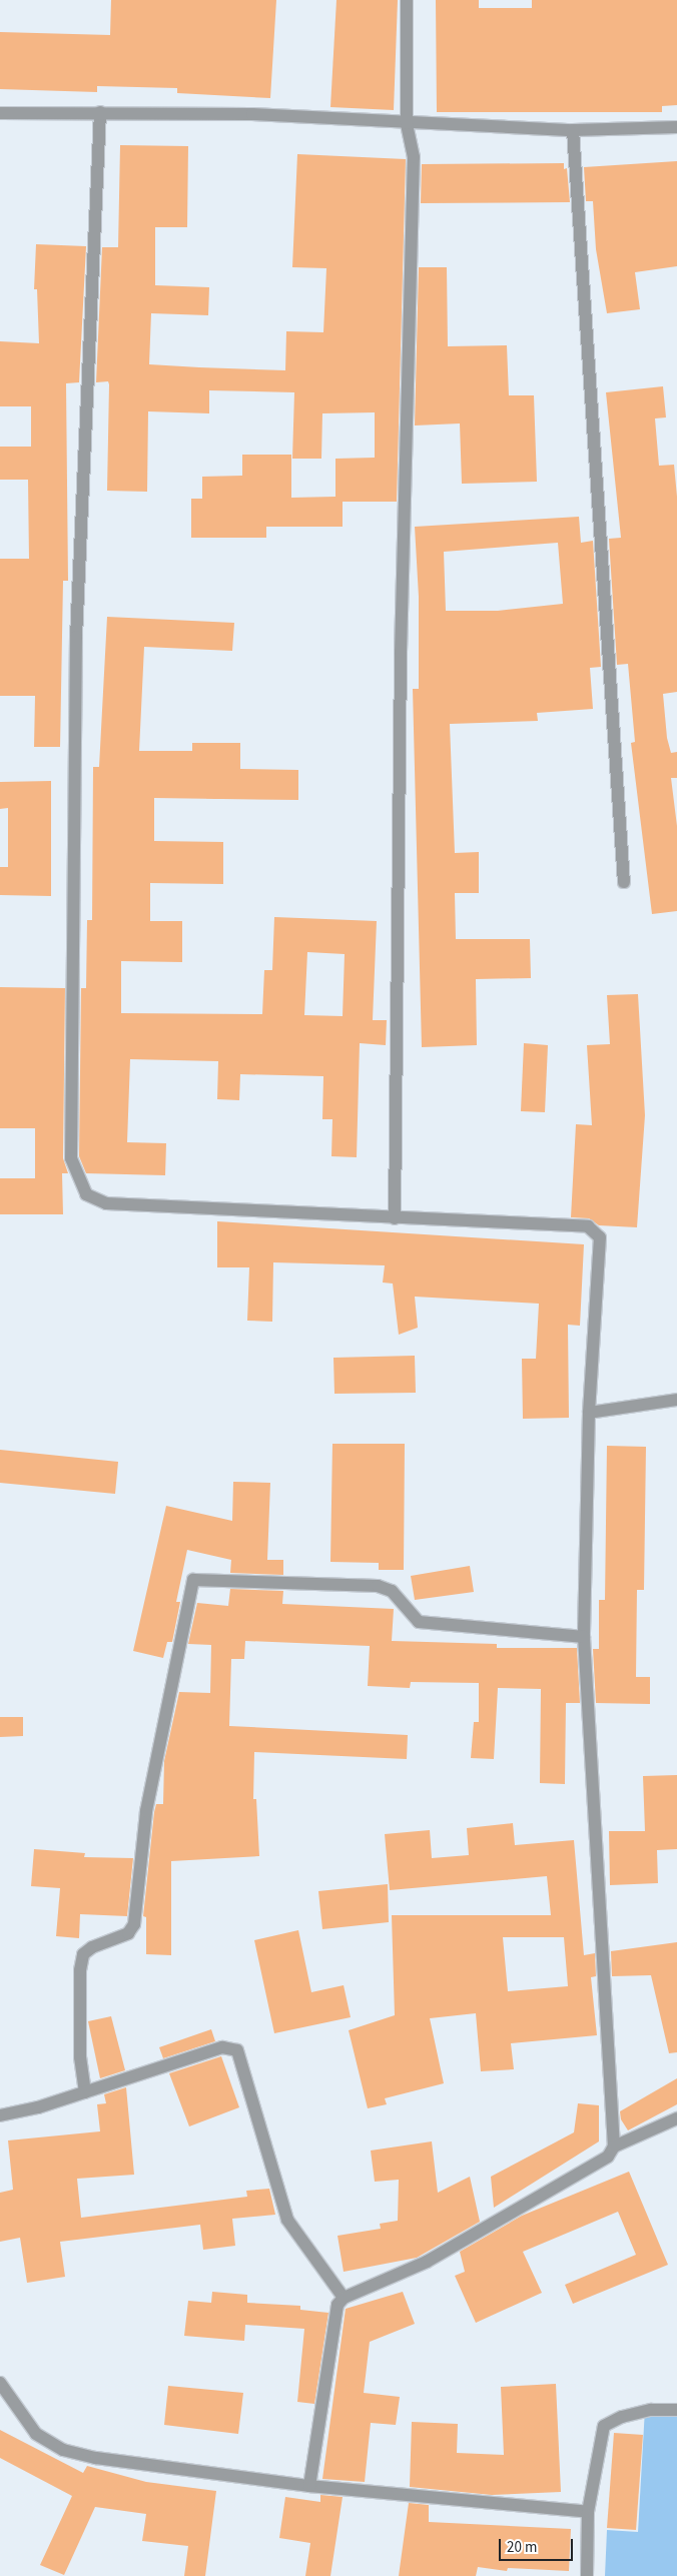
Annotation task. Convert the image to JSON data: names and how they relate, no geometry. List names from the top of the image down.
{
  "scale_bar": "20 m"
}
